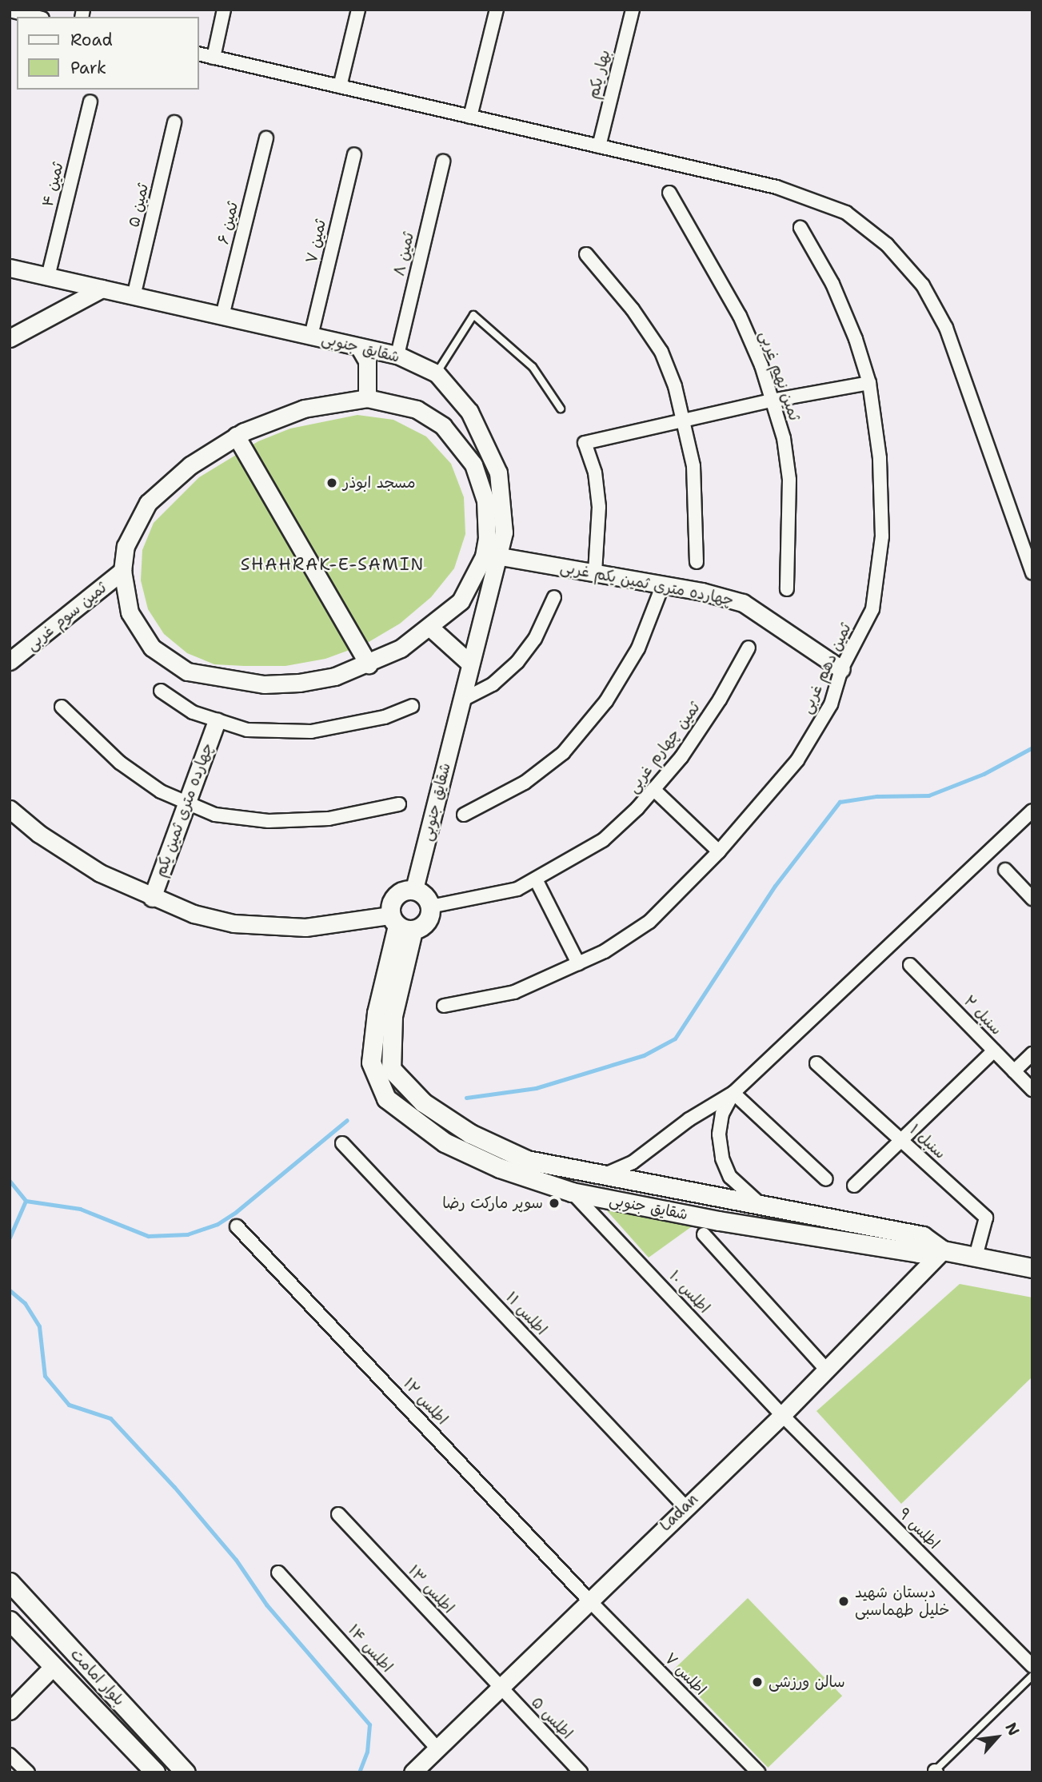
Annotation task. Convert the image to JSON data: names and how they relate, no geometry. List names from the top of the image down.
{
  "streets": {
    "main road": ["شقایق جنوبی", "بلوار امامت"],
    "street": [
      "بهار یکم",
      "ثمین ۴",
      "ثمین ۵",
      "ثمین ۶",
      "ثمین ۷",
      "ثمین ۸",
      "ثمین نهم غربی",
      "چهارده متری ثمین یکم غربی",
      "ثمین سوم غربی",
      "ثمین دهم غربی",
      "ثمین چهارم غربی",
      "چهارده متری ثمین یکم",
      "سنبل ۲",
      "سنبل ۱",
      "اطلس ۱۰",
      "اطلس ۱۱",
      "اطلس ۱۲",
      "Ladan",
      "اطلس ۹",
      "اطلس ۱۳",
      "اطلس ۱۴",
      "اطلس ۷",
      "اطلس ۵"
    ]
  },
  "crossings": [
    ["ثمین ۴", "شقایق جنوبی"],
    ["ثمین ۵", "شقایق جنوبی"],
    ["ثمین ۶", "شقایق جنوبی"],
    ["ثمین ۷", "شقایق جنوبی"],
    ["ثمین ۸", "شقایق جنوبی"],
    ["شقایق جنوبی", "چهارده متری ثمین یکم غربی"],
    ["شقایق جنوبی", "ثمین چهارم غربی"],
    ["شقایق جنوبی", "سنبل ۱"],
    ["شقایق جنوبی", "اطلس ۱۰"],
    ["شقایق جنوبی", "Ladan"],
    ["چهارده متری ثمین یکم غربی", "ثمین دهم غربی"],
    ["اطلس ۱۰", "Ladan"],
    ["اطلس ۱۰", "اطلس ۹"],
    ["اطلس ۱۱", "Ladan"],
    ["اطلس ۱۲", "Ladan"],
    ["اطلس ۱۲", "اطلس ۷"],
    ["Ladan", "اطلس ۹"],
    ["Ladan", "اطلس ۱۳"],
    ["Ladan", "اطلس ۱۴"],
    ["Ladan", "اطلس ۷"],
    ["Ladan", "اطلس ۵"],
    ["اطلس ۱۳", "اطلس ۵"]
  ],
  "districts": ["SHAHRAK-E-SAMIN"],
  "places": [
    "مسجد ابوذر",
    "سوپر مارکت رضا",
    "دبستان شهید خلیل طهماسبی",
    "سالن ورزشی"
  ],
  "legend": ["Road", "Park"],
  "north": "top right"
}
